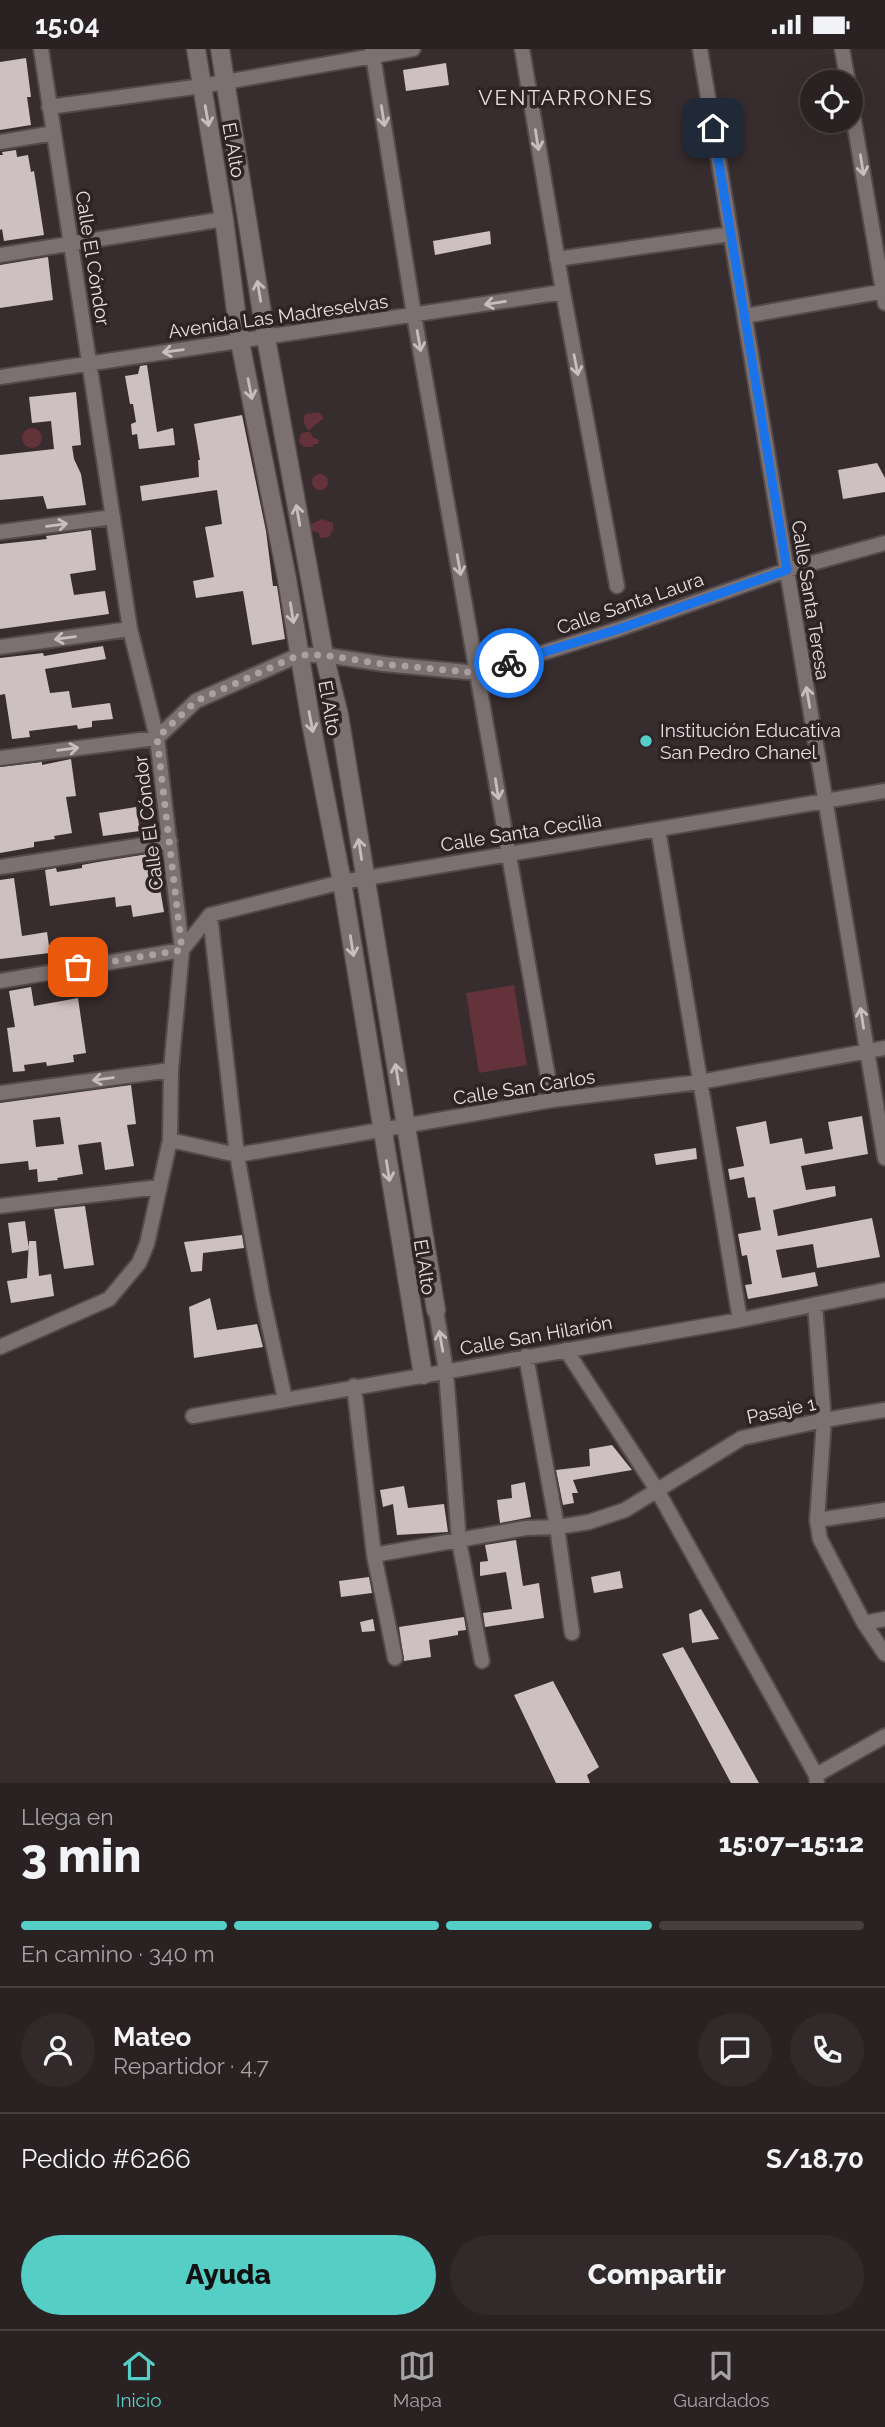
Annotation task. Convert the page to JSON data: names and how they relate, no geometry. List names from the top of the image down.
{
  "streets": {
    "street": [
      "El Alto",
      "Calle El Cóndor",
      "Avenida Las Madreselvas",
      "Calle Santa Teresa",
      "Calle Santa Laura",
      "Calle Santa Cecilia",
      "Calle San Carlos",
      "Calle San Hilarión",
      "Pasaje 1"
    ]
  },
  "crossings": [
    ["El Alto", "Avenida Las Madreselvas"],
    ["El Alto", "Calle Santa Laura"],
    ["El Alto", "Calle Santa Cecilia"],
    ["El Alto", "Calle San Carlos"],
    ["El Alto", "Calle San Hilarión"],
    ["El Alto", "Pasaje 1"],
    ["Calle El Cóndor", "Avenida Las Madreselvas"],
    ["Calle El Cóndor", "Calle Santa Laura"],
    ["Calle El Cóndor", "Calle San Carlos"],
    ["Calle Santa Teresa", "Calle Santa Laura"],
    ["Calle Santa Teresa", "Calle Santa Cecilia"],
    ["Calle Santa Teresa", "Calle San Carlos"]
  ],
  "one_way": ["Calle Santa Teresa"],
  "districts": ["VENTARRONES"],
  "places": ["Institución Educativa San Pedro Chanel"],
  "page": {
    "status": "15:04",
    "heading": ["3 min", "Llega en", "15:07–15:12"],
    "panel": [
      "Mateo",
      "Repartidor · 4.7",
      "Pedido #6266",
      "S/18.70"
    ],
    "bar": "En camino · 340 m",
    "buttons": ["Ayuda", "Compartir"],
    "tabs": ["Inicio", "Mapa", "Guardados"]
  }
}
